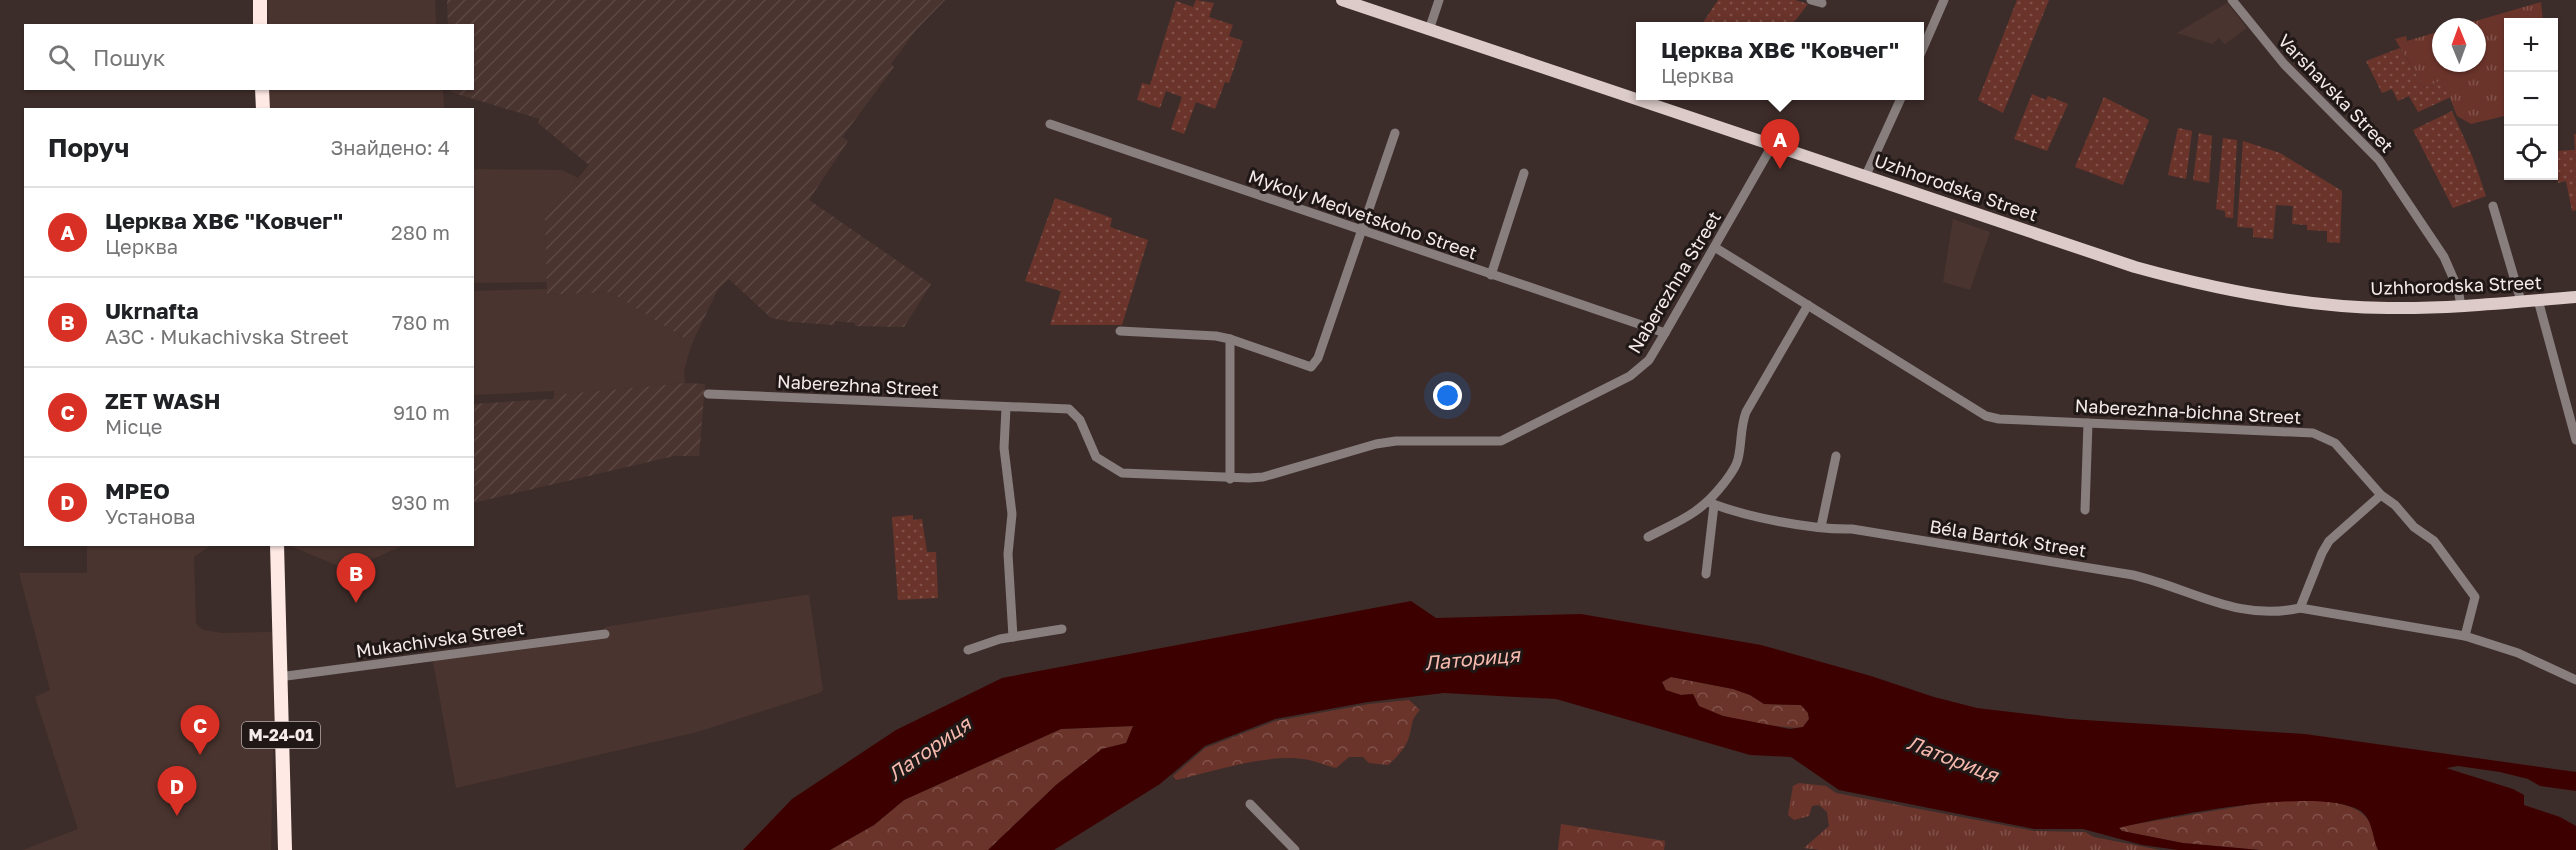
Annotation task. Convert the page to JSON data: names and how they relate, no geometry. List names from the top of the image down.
{
  "streets": {
    "highway": ["М-24-01"],
    "main road": ["Uzhhorodska Street"],
    "street": [
      "Varshavska Street",
      "Mykoly Medvetskoho Street",
      "Naberezhna Street",
      "Naberezhna-bichna Street",
      "Béla Bartók Street",
      "Mukachivska Street"
    ]
  },
  "crossings": [
    ["Varshavska Street", "Uzhhorodska Street"],
    ["Uzhhorodska Street", "Naberezhna Street"],
    ["Mykoly Medvetskoho Street", "Naberezhna Street"],
    ["Naberezhna Street", "Naberezhna-bichna Street"],
    ["Naberezhna-bichna Street", "Béla Bartók Street"],
    ["Mukachivska Street", "М-24-01"]
  ],
  "water": ["Латориця"],
  "north": "top",
  "page": {
    "map_buttons": ["+", "−"],
    "popup": ["Церква ХВЄ \"Ковчег\"", "Церква"],
    "search": "Пошук",
    "heading": ["Поруч", "Знайдено: 4"],
    "pins": [
      "A",
      "B",
      "C",
      "D"
    ],
    "list": [
      {
        "mark": "A",
        "name": "Церква ХВЄ \"Ковчег\"",
        "note": "Церква",
        "value": "280 m"
      },
      {
        "mark": "B",
        "name": "Ukrnafta",
        "note": "АЗС · Mukachivska Street",
        "value": "780 m"
      },
      {
        "mark": "C",
        "name": "ZET WASH",
        "note": "Місце",
        "value": "910 m"
      },
      {
        "mark": "D",
        "name": "МРЕО",
        "note": "Установа",
        "value": "930 m"
      }
    ]
  }
}
